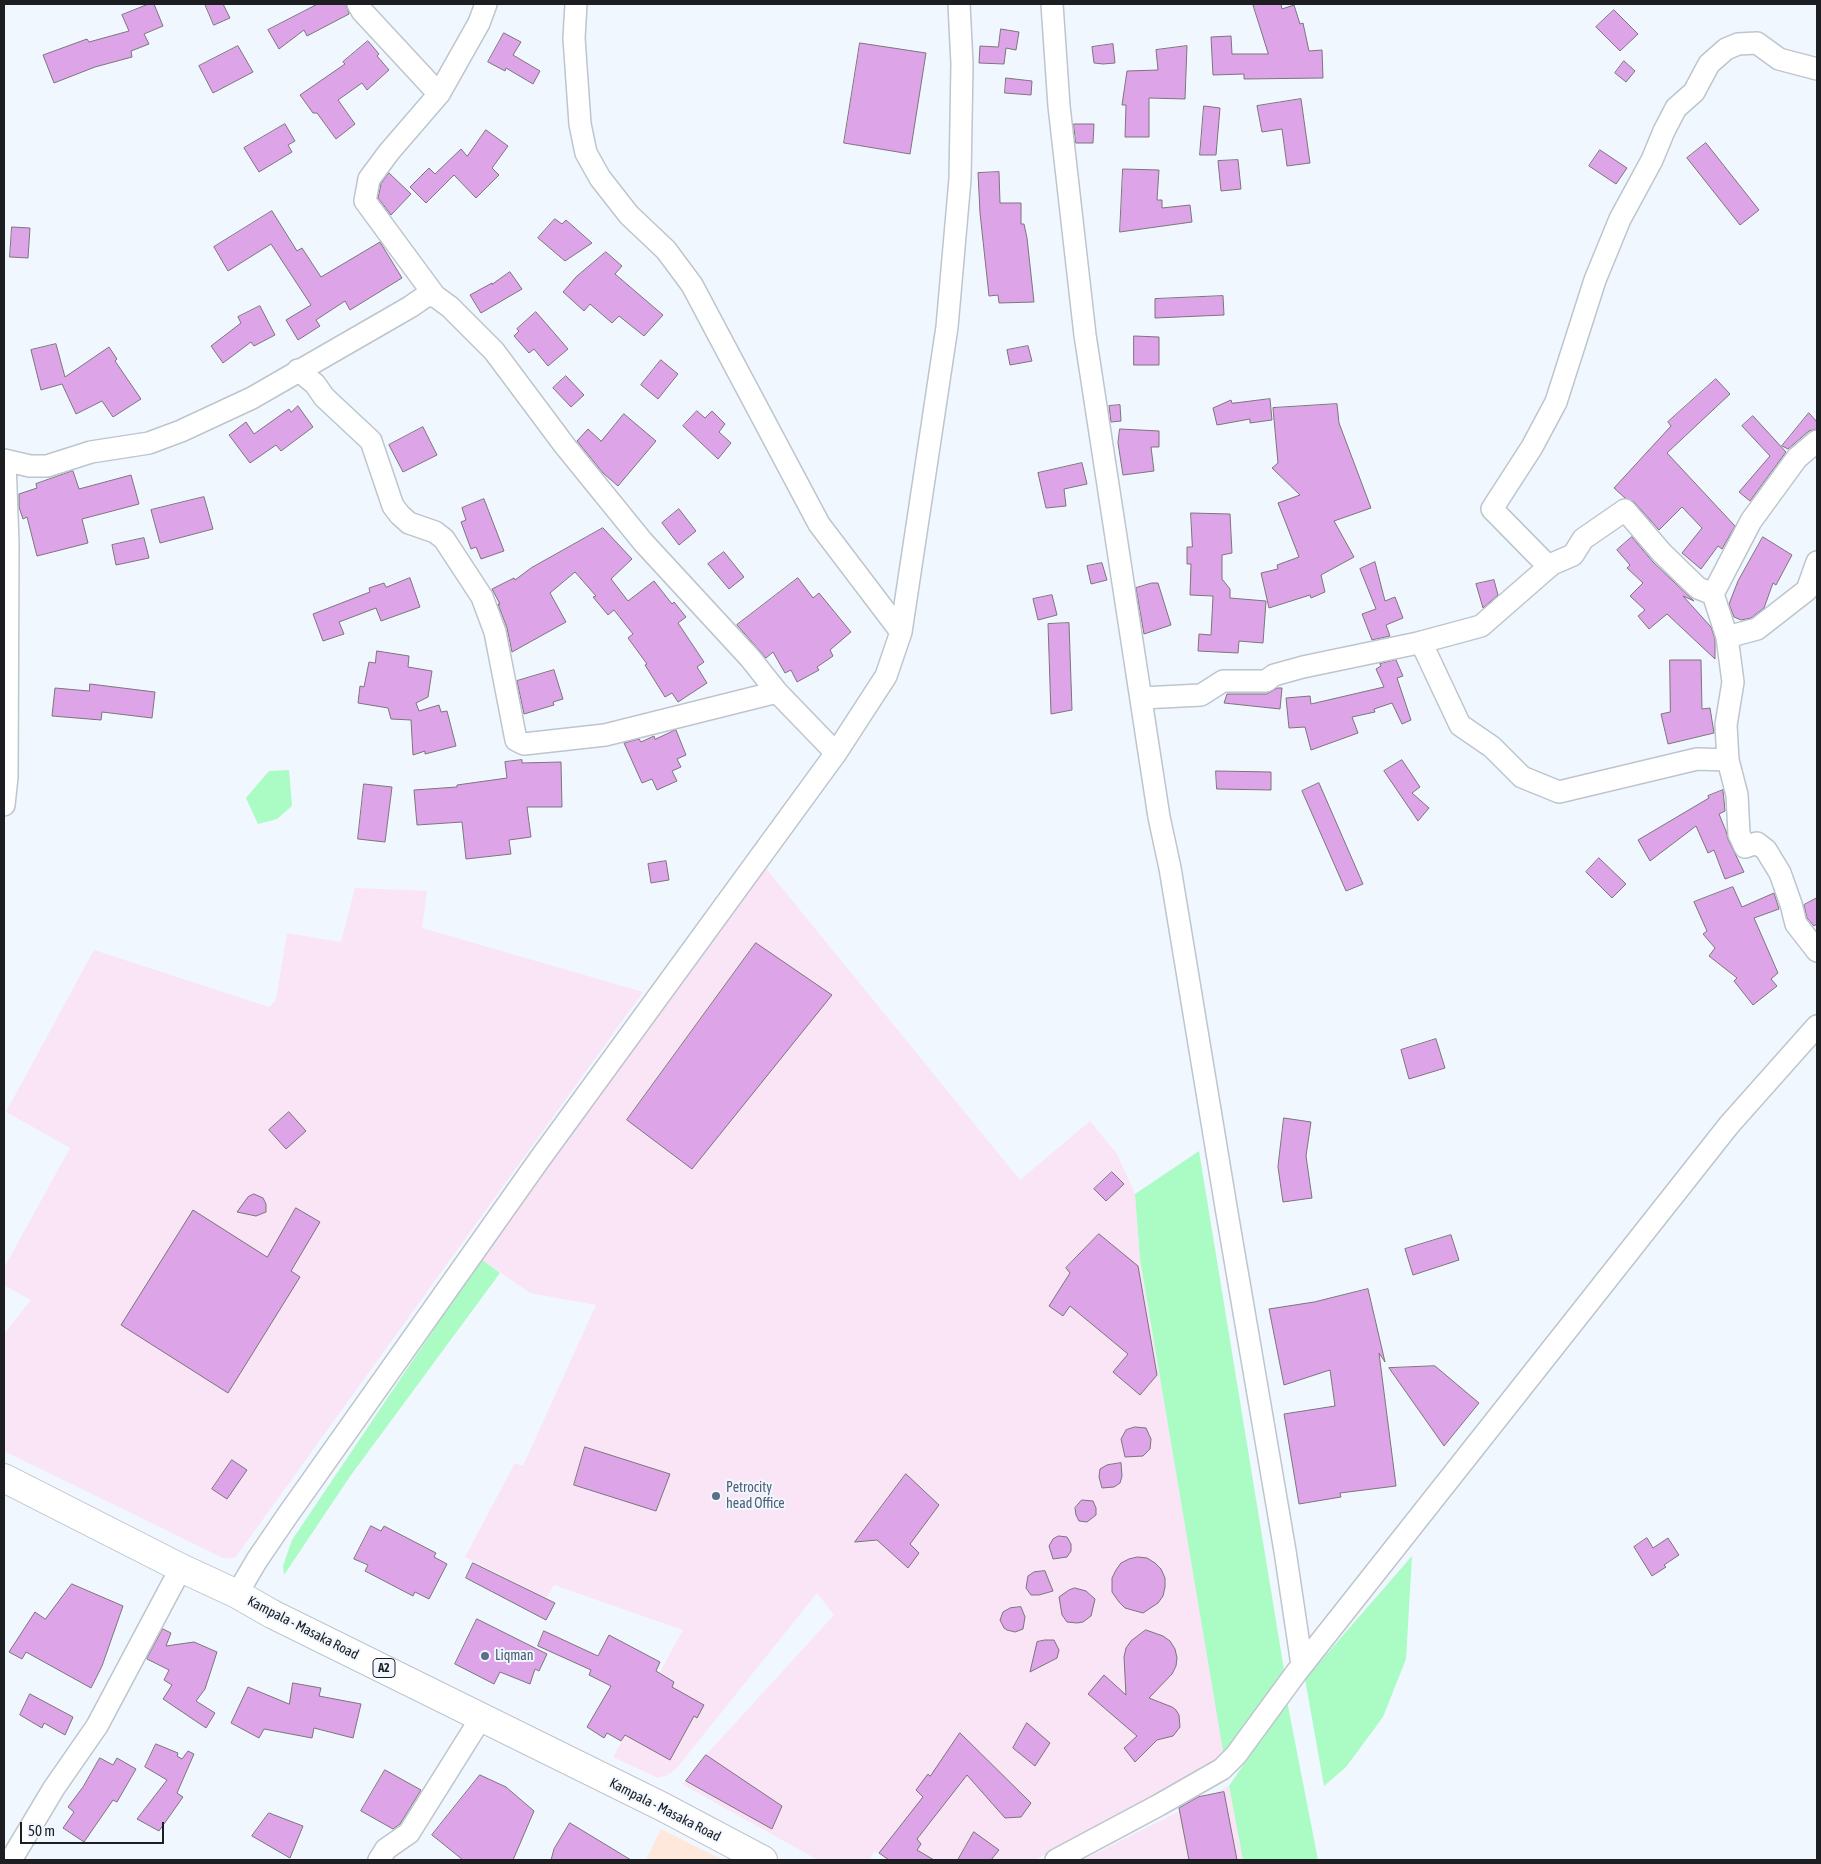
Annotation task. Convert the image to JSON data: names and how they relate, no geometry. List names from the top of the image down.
{
  "streets": {
    "highway": ["Kampala - Masaka Road", "A2"]
  },
  "places": ["Petrocity head Office", "Liqman"],
  "scale_bar": "50 m"
}
